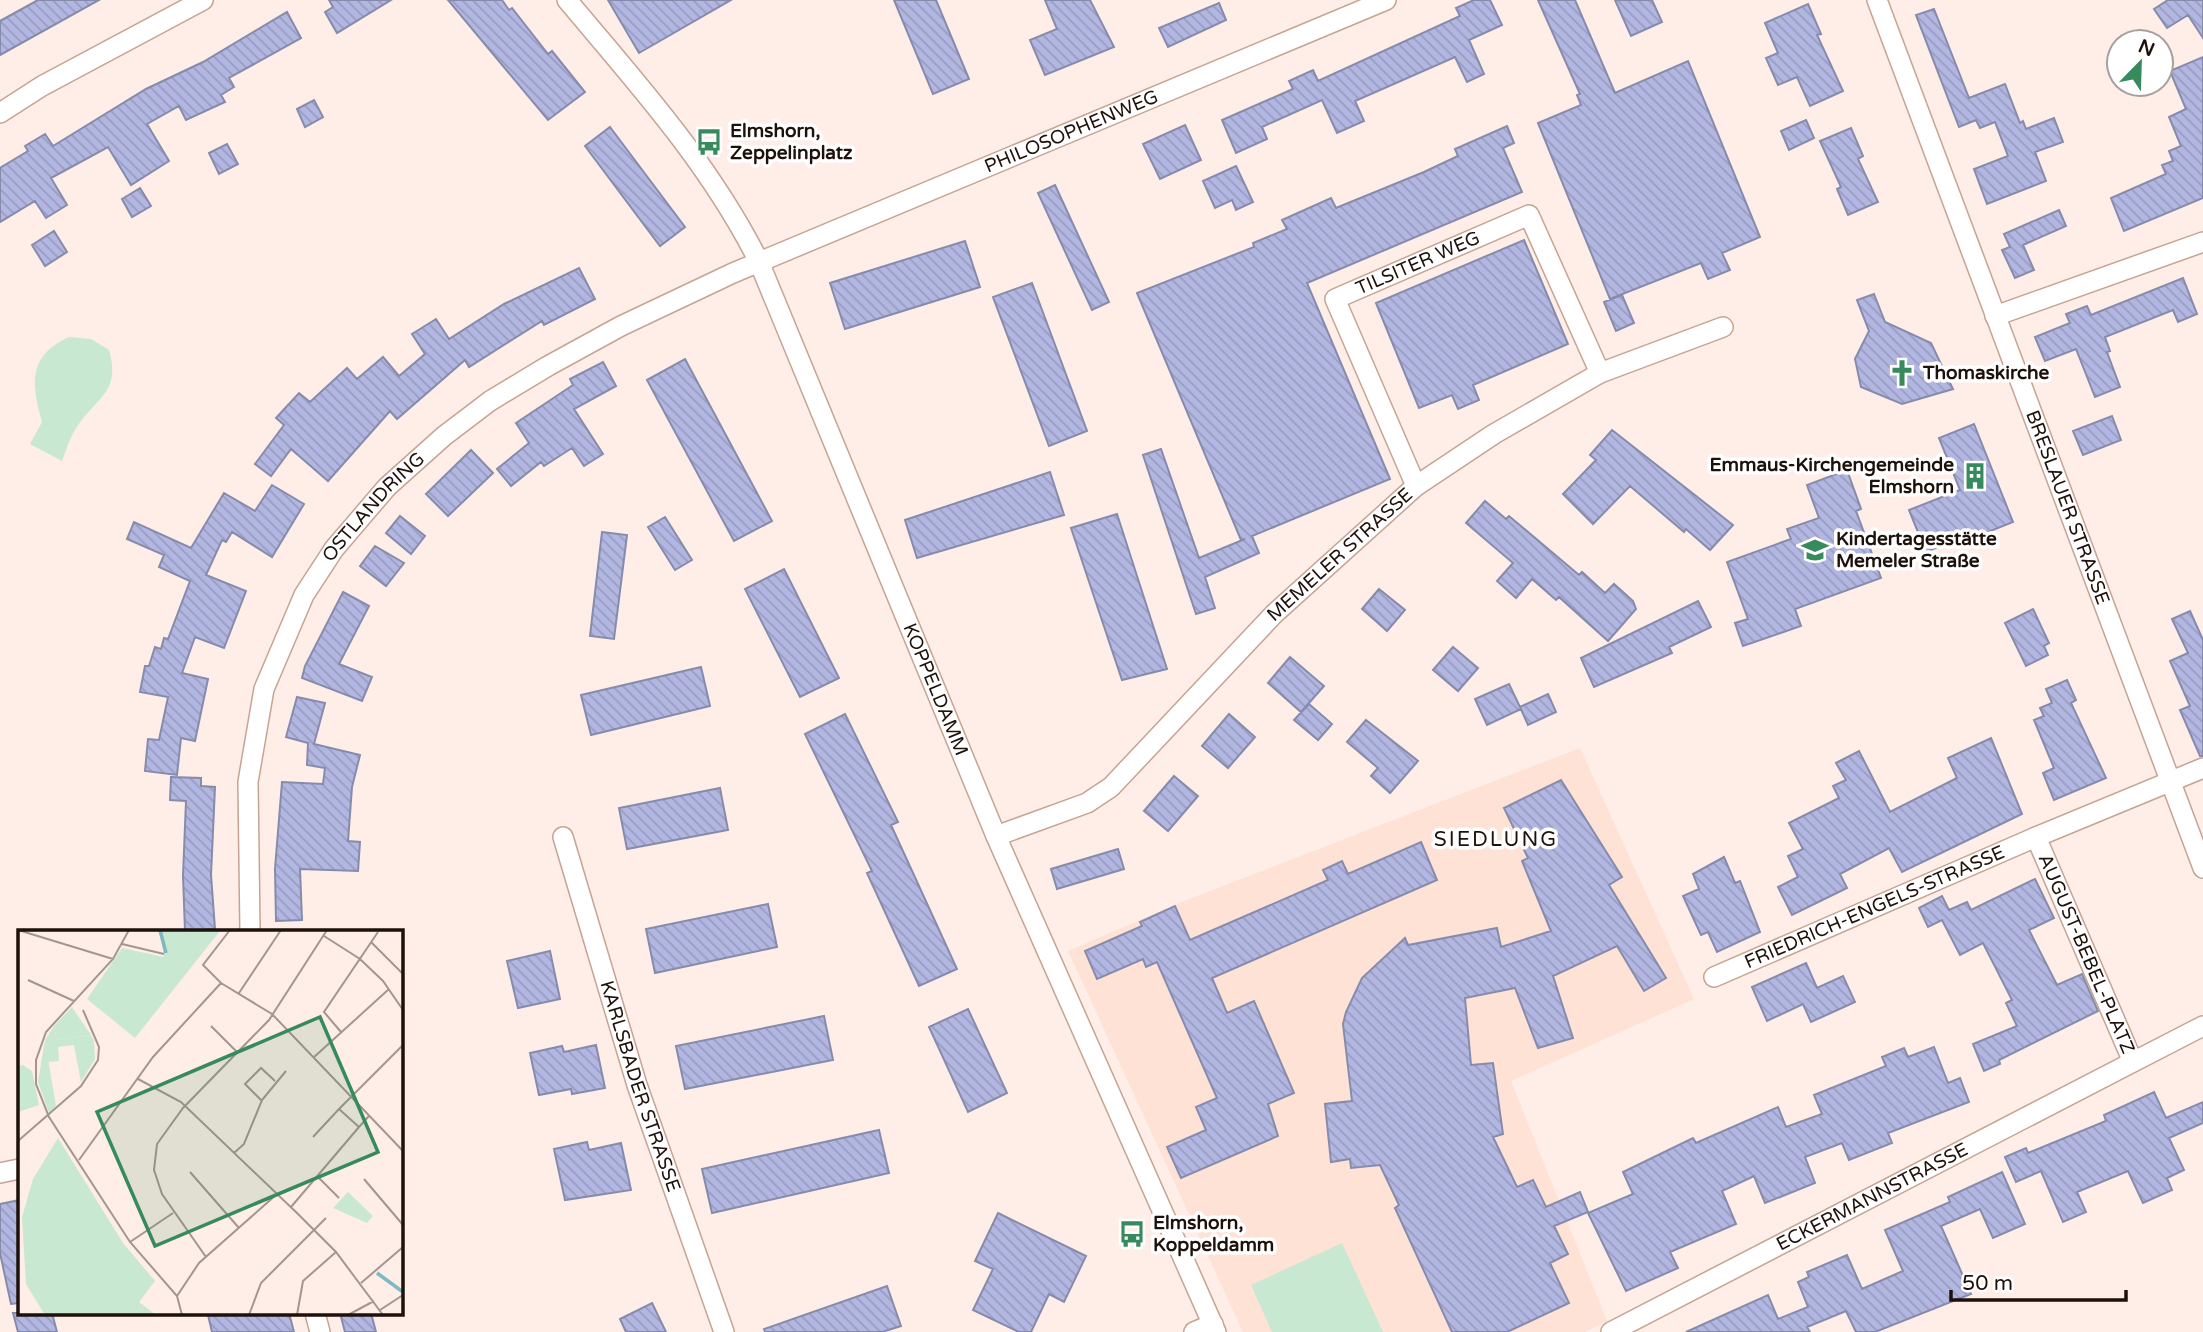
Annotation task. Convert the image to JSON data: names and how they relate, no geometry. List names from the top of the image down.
{
  "streets": {
    "street": [
      "PHILOSOPHENWEG",
      "TILSITER WEG",
      "OSTLANDRING",
      "BRESLAUER STRASSE",
      "MEMELER STRASSE",
      "KOPPELDAMM",
      "FRIEDRICH-ENGELS-STRASSE",
      "AUGUST-BEBEL-PLATZ",
      "KARLSBADER STRASSE",
      "ECKERMANNSTRASSE"
    ]
  },
  "crossings": [
    ["PHILOSOPHENWEG", "OSTLANDRING"],
    ["PHILOSOPHENWEG", "KOPPELDAMM"],
    ["TILSITER WEG", "MEMELER STRASSE"],
    ["OSTLANDRING", "KOPPELDAMM"],
    ["BRESLAUER STRASSE", "AUGUST-BEBEL-PLATZ"],
    ["MEMELER STRASSE", "KOPPELDAMM"],
    ["FRIEDRICH-ENGELS-STRASSE", "AUGUST-BEBEL-PLATZ"],
    ["AUGUST-BEBEL-PLATZ", "ECKERMANNSTRASSE"]
  ],
  "districts": ["SIEDLUNG"],
  "places": {
    "bus stop": ["Elmshorn, Zeppelinplatz", "Elmshorn, Koppeldamm"],
    "church": ["Thomaskirche"],
    "building": ["Emmaus-Kirchengemeinde Elmshorn"],
    "school or university": ["Kindertagesstätte Memeler Straße"]
  },
  "scale_bar": "50 m",
  "north": "top right"
}
